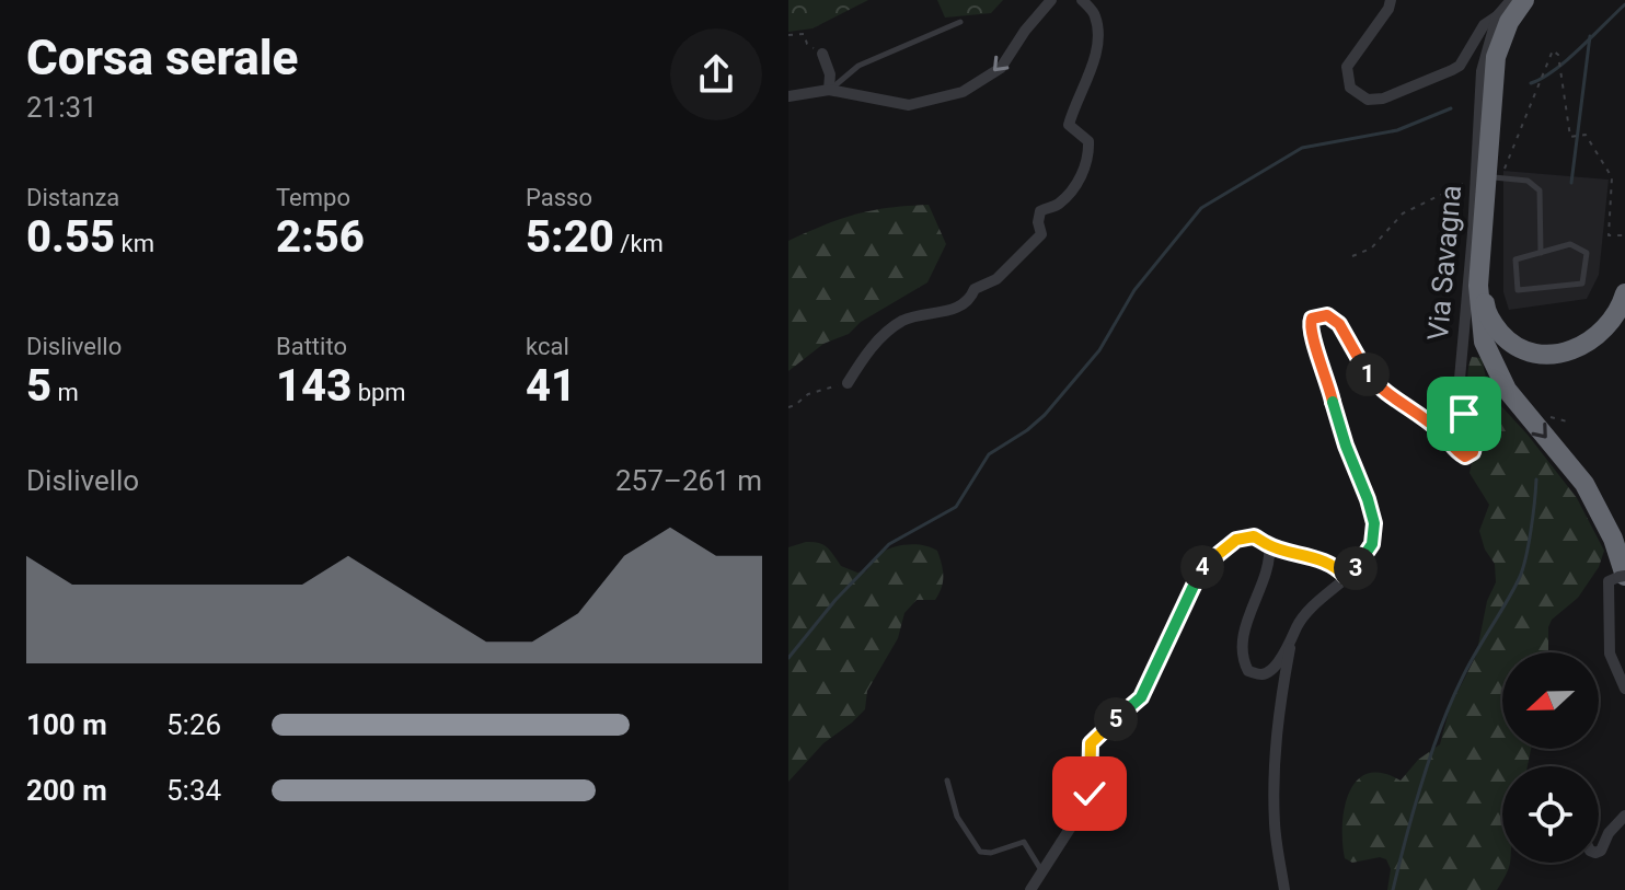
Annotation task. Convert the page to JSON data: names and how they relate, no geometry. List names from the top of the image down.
{
  "streets": {
    "street": ["Via Savagna"]
  },
  "north": "left",
  "page": {
    "heading": ["Corsa serale", "21:31"],
    "stats": [
      ["Distanza", "0.55 km"],
      ["Tempo", "2:56"],
      ["Passo", "5:20 /km"],
      ["Dislivello", "5 m"],
      ["Battito", "143 bpm"],
      ["kcal", "41"]
    ],
    "pins": [
      "1",
      "4",
      "3",
      "5"
    ],
    "chart": ["Dislivello", "257–261 m"],
    "list": [
      {
        "name": "100 m",
        "note": "5:26"
      },
      {
        "name": "200 m",
        "note": "5:34"
      }
    ]
  }
}
